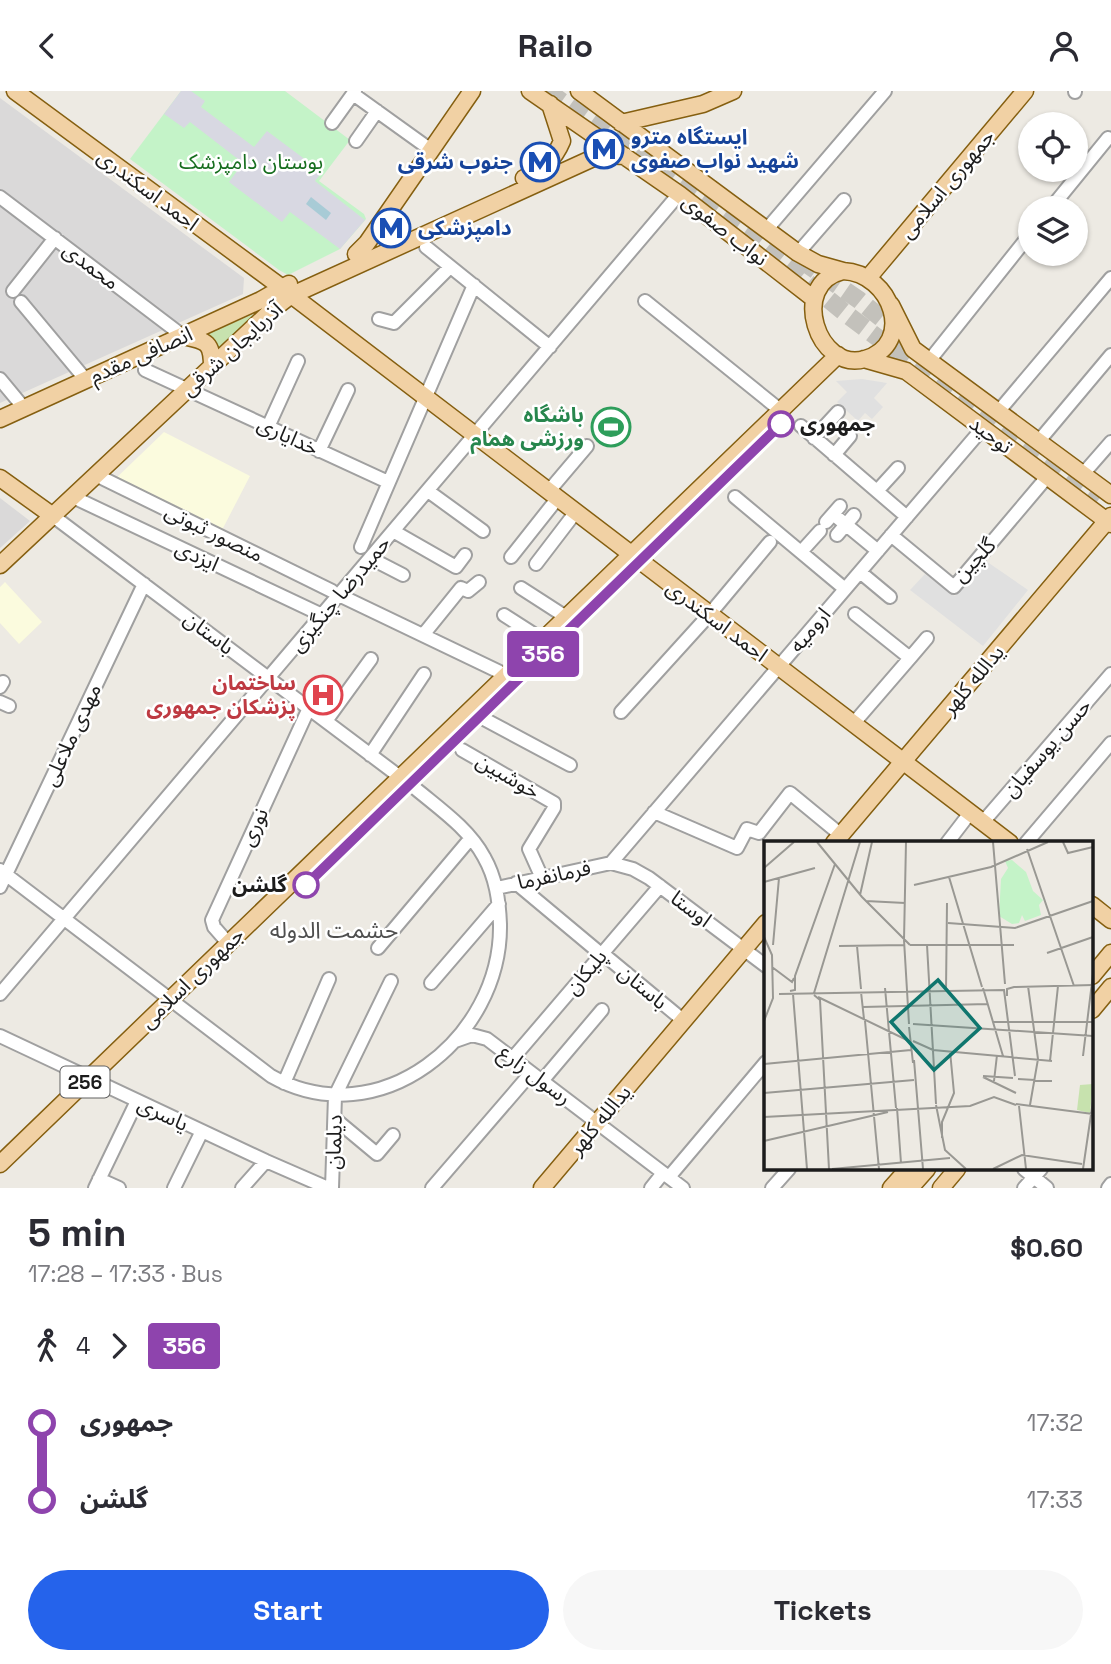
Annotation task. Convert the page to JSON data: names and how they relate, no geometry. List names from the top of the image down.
{
  "streets": {
    "main road": [
      "جمهوری اسلامی",
      "احمد اسکندری",
      "نواب صفوی",
      "آذربایجان شرقی",
      "انصافی مقدم",
      "توحید",
      "باستان",
      "یدالله کلهر",
      "256"
    ],
    "street": [
      "محمدی",
      "خدایاری",
      "منصور ثبوتی",
      "ایزدی",
      "گلچین",
      "حمیدرضا چنگیزی",
      "ارومیه",
      "مهدی ملاعلی",
      "حسن یوسفیان",
      "خوشبین",
      "نوری",
      "فرمانفرما",
      "اوستا",
      "پلیکان",
      "رسول زارع",
      "یاسری",
      "دیلمان"
    ]
  },
  "crossings": [
    ["جمهوری اسلامی", "احمد اسکندری"],
    ["جمهوری اسلامی", "نواب صفوی"],
    ["جمهوری اسلامی", "توحید"],
    ["جمهوری اسلامی", "منصور ثبوتی"],
    ["جمهوری اسلامی", "باستان"],
    ["جمهوری اسلامی", "نوری"],
    ["جمهوری اسلامی", "یاسری"],
    ["احمد اسکندری", "آذربایجان شرقی"],
    ["احمد اسکندری", "انصافی مقدم"],
    ["احمد اسکندری", "حمیدرضا چنگیزی"],
    ["احمد اسکندری", "ارومیه"],
    ["احمد اسکندری", "یدالله کلهر"],
    ["احمد اسکندری", "حسن یوسفیان"],
    ["نواب صفوی", "آذربایجان شرقی"],
    ["نواب صفوی", "توحید"],
    ["نواب صفوی", "حمیدرضا چنگیزی"],
    ["محمدی", "انصافی مقدم"],
    ["آذربایجان شرقی", "انصافی مقدم"],
    ["آذربایجان شرقی", "خدایاری"],
    ["آذربایجان شرقی", "منصور ثبوتی"],
    ["آذربایجان شرقی", "ایزدی"],
    ["آذربایجان شرقی", "باستان"],
    ["توحید", "گلچین"],
    ["توحید", "ارومیه"],
    ["توحید", "یدالله کلهر"],
    ["منصور ثبوتی", "حمیدرضا چنگیزی"],
    ["ایزدی", "حمیدرضا چنگیزی"],
    ["گلچین", "ارومیه"],
    ["حمیدرضا چنگیزی", "باستان"],
    ["ارومیه", "فرمانفرما"],
    ["ارومیه", "اوستا"],
    ["باستان", "یدالله کلهر"],
    ["باستان", "مهدی ملاعلی"],
    ["باستان", "نوری"],
    ["باستان", "فرمانفرما"],
    ["باستان", "پلیکان"],
    ["باستان", "دیلمان"],
    ["یدالله کلهر", "اوستا"],
    ["یدالله کلهر", "رسول زارع"],
    ["خوشبین", "فرمانفرما"],
    ["فرمانفرما", "اوستا"],
    ["اوستا", "پلیکان"],
    ["پلیکان", "رسول زارع"],
    ["یاسری", "دیلمان"]
  ],
  "districts": ["حشمت الدوله"],
  "parks": ["بوستان دامپزشک"],
  "places": {
    "metro station": ["ایستگاه مترو شهید نواب صفوی", "جنوب شرقی", "دامپزشکی"],
    "other": ["جمهوری", "گلشن"],
    "sports": ["باشگاه ورزشی همام"],
    "hospital": ["ساختمان پزشکان جمهوری"]
  },
  "lines": ["bus line 356"],
  "page": {
    "header": "Railo",
    "on_map": "356",
    "heading": ["5 min", "17:28 – 17:33 · Bus", "$0.60"],
    "legs": ["4", "356"],
    "list": [
      {
        "name": "جمهوری",
        "value": "17:32"
      },
      {
        "name": "گلشن",
        "value": "17:33"
      }
    ],
    "buttons": ["Start", "Tickets"]
  }
}
